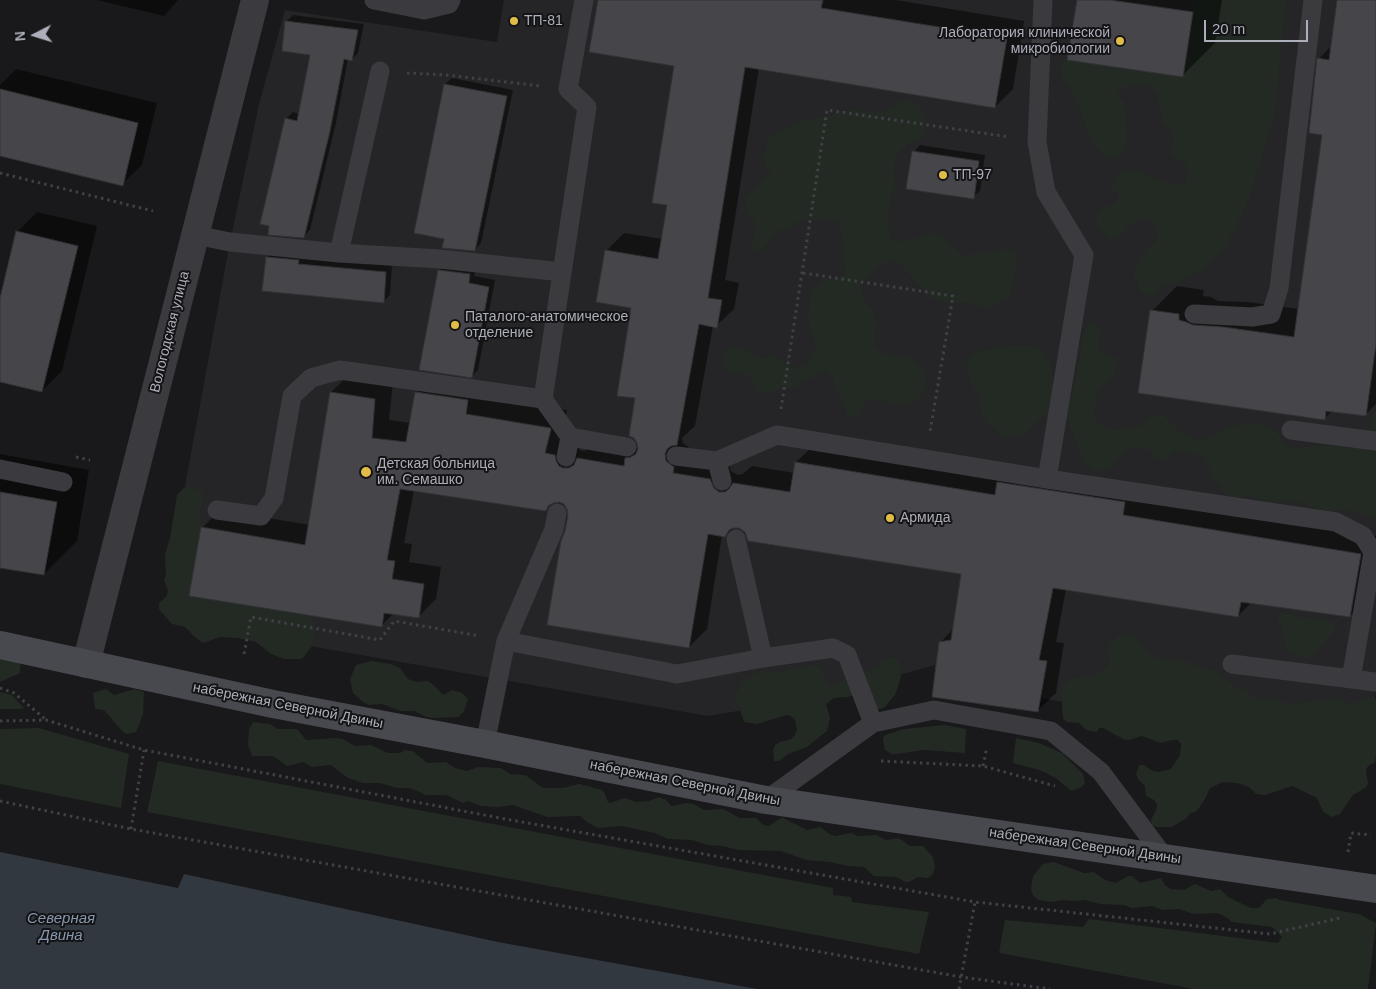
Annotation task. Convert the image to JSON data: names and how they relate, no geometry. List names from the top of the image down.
{
  "streets": {
    "street": ["Вологодская улица", "набережная Северной Двины"]
  },
  "crossings": [
    ["Вологодская улица", "набережная Северной Двины"]
  ],
  "water": ["Северная Двина"],
  "places": [
    "ТП-81",
    "Лаборатория клинической микробиологии",
    "ТП-97",
    "Паталого-анатомическое отделение",
    "Детская больница им. Семашко",
    "Армида"
  ],
  "scale_bar": "20 m",
  "north": "left"
}
